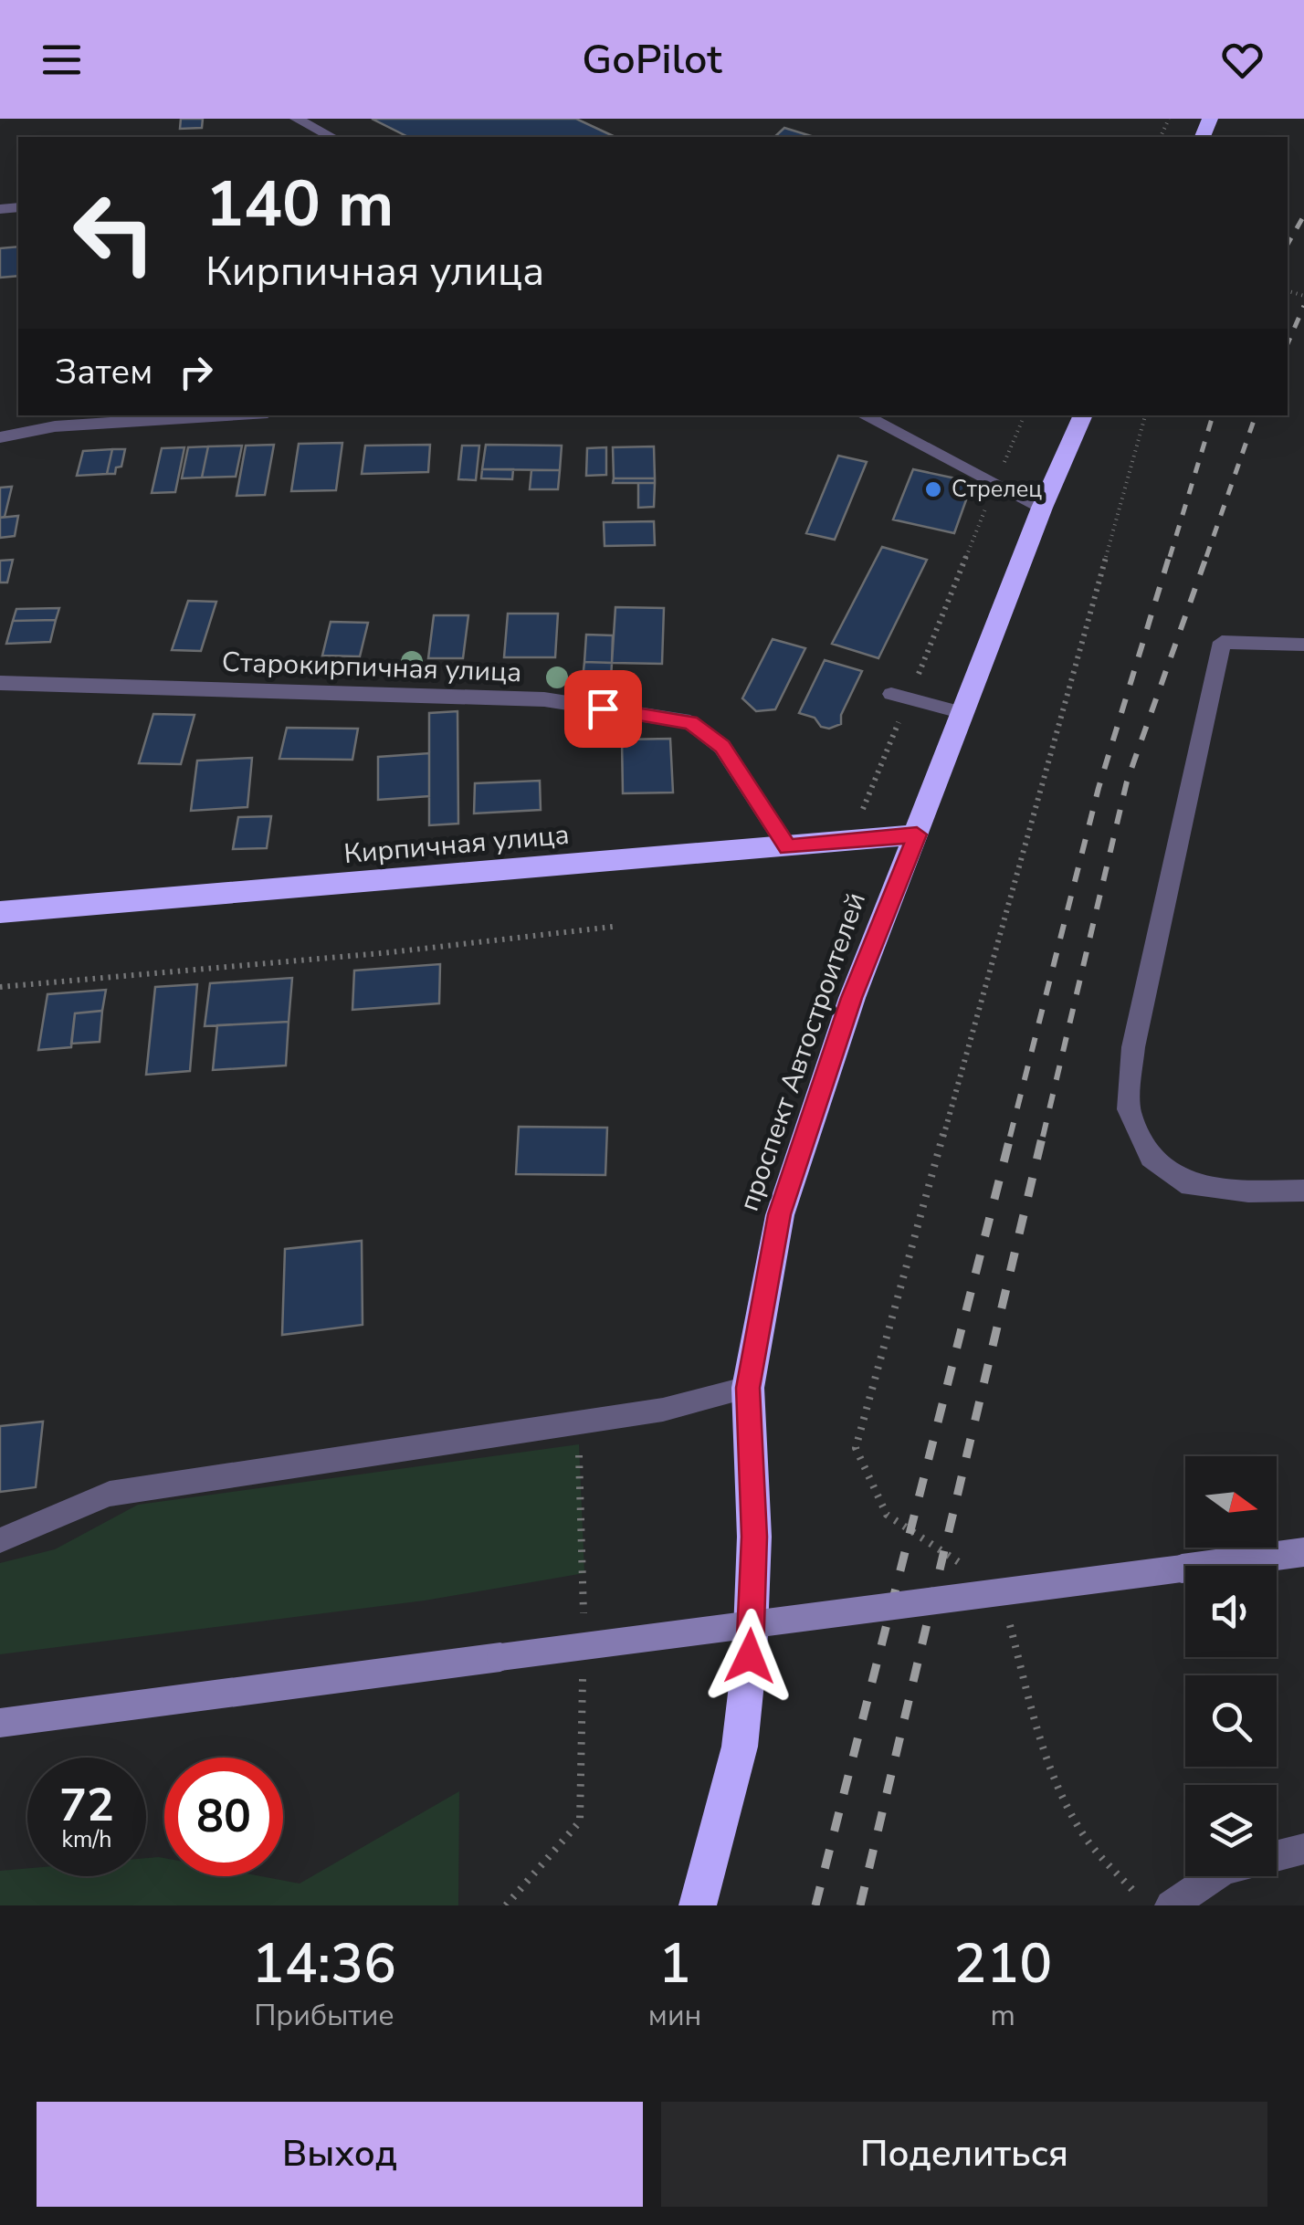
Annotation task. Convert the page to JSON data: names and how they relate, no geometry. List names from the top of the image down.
{
  "streets": {
    "highway": ["Кирпичная улица", "проспект Автостроителей"],
    "street": ["Старокирпичная улица"]
  },
  "crossings": [
    ["Старокирпичная улица", "Кирпичная улица"],
    ["Кирпичная улица", "проспект Автостроителей"]
  ],
  "places": ["Стрелец"],
  "north": "right",
  "page": {
    "header": "GoPilot",
    "turn": ["140 m", "Кирпичная улица"],
    "then": "Затем",
    "speed": "72 km/h",
    "limit": "80",
    "eta": [
      "14:36",
      "Прибытие",
      "1",
      "мин",
      "210",
      "m"
    ],
    "buttons": ["Выход", "Поделиться"]
  }
}
